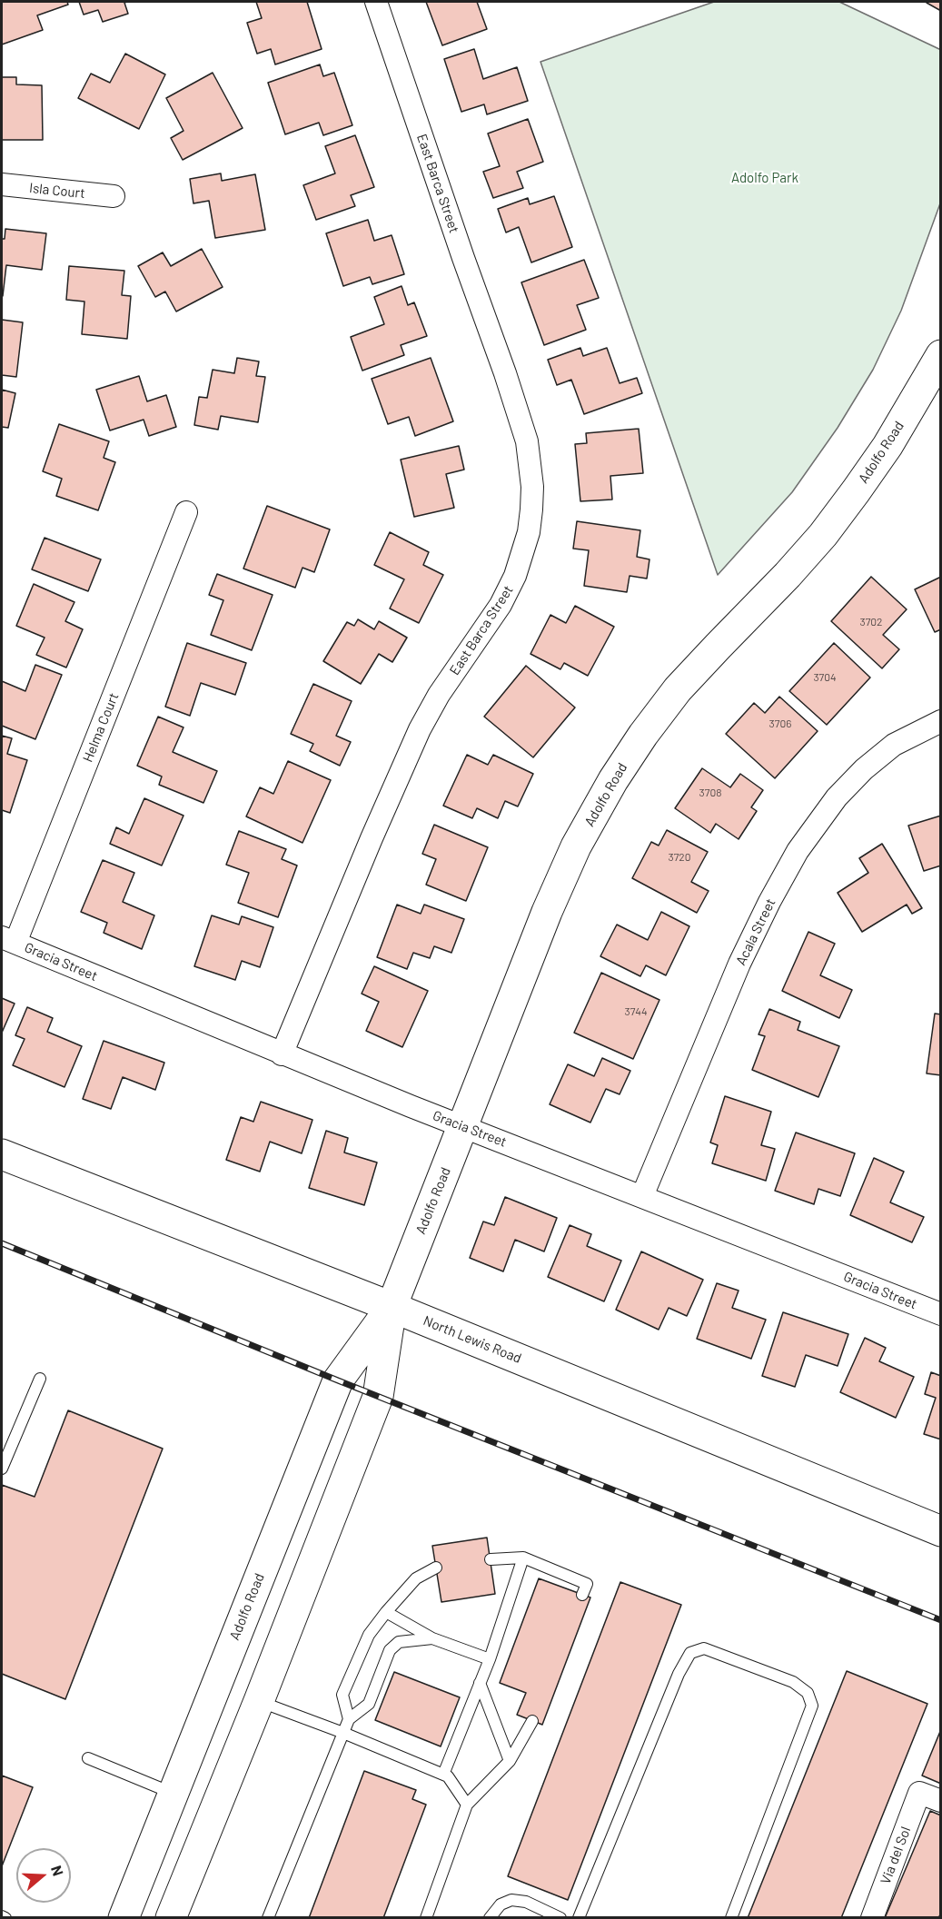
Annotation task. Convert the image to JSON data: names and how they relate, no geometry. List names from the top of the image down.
{
  "streets": {
    "main road": ["Adolfo Road", "North Lewis Road"],
    "street": [
      "East Barca Street",
      "Isla Court",
      "Helma Court",
      "Acala Street",
      "Gracia Street",
      "Via del Sol"
    ]
  },
  "crossings": [
    ["East Barca Street", "Gracia Street"],
    ["Adolfo Road", "Gracia Street"],
    ["Adolfo Road", "North Lewis Road"],
    ["Helma Court", "Gracia Street"],
    ["Acala Street", "Gracia Street"]
  ],
  "parks": ["Adolfo Park"],
  "house_numbers": [
    "3702",
    "3704",
    "3706",
    "3708",
    "3720",
    "3744"
  ],
  "north": "right"
}
